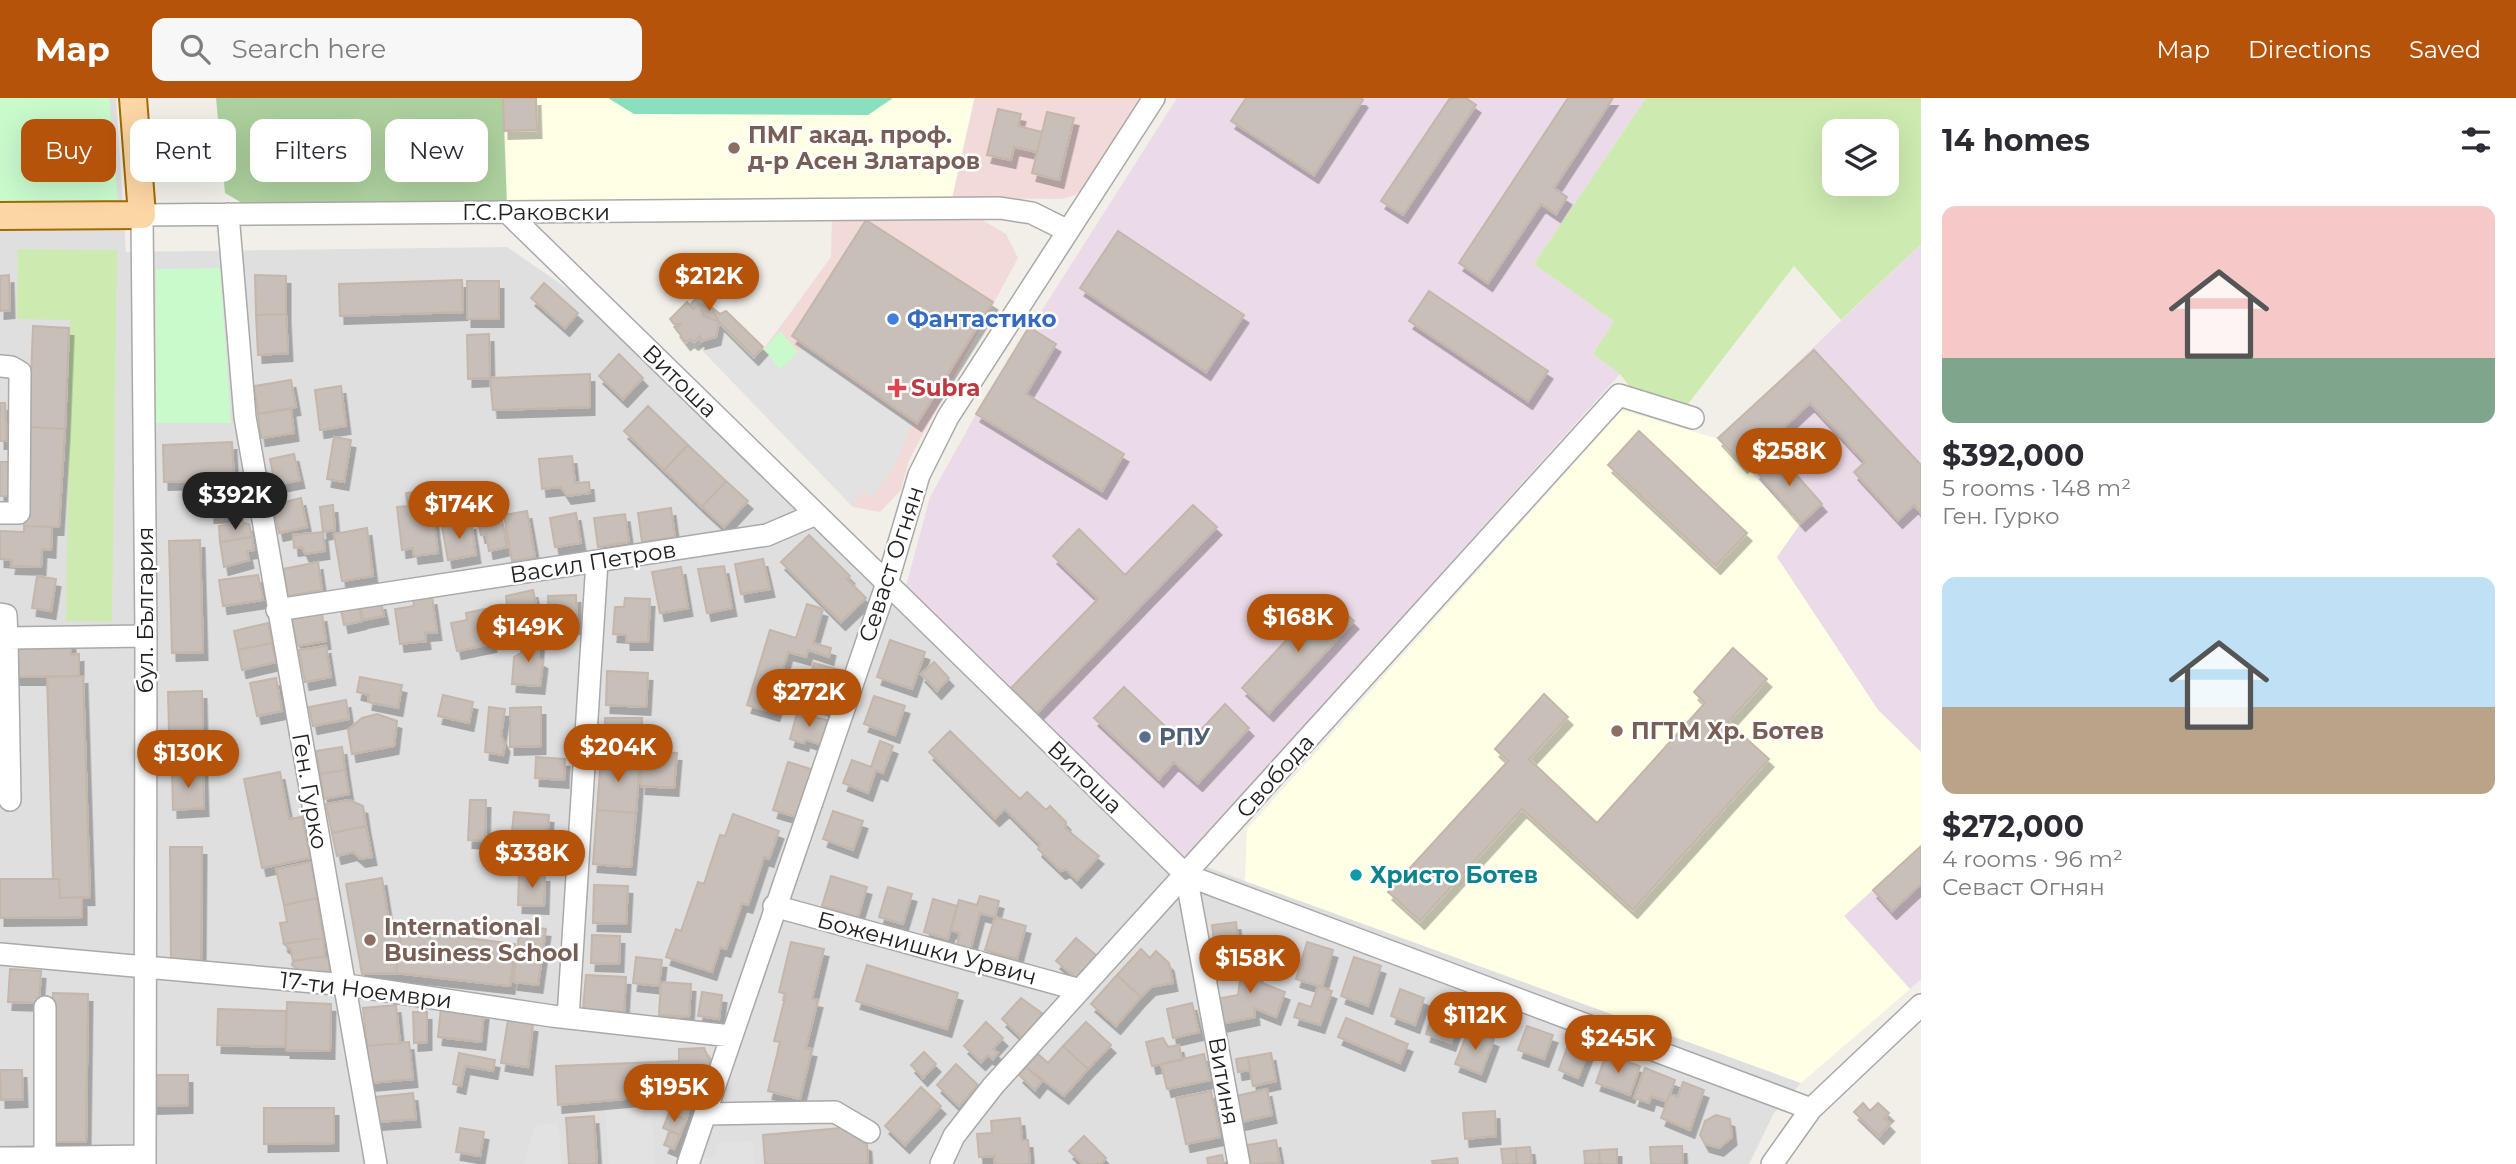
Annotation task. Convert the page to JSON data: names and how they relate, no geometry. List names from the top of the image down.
{
  "streets": {
    "main road": ["Г.С.Раковски", "бул. България"],
    "street": [
      "Витоша",
      "Васил Петров",
      "Севаст Огнян",
      "Свобода",
      "Ген. Гурко",
      "Боженишки Урвич",
      "17-ти Ноември",
      "Витиня"
    ]
  },
  "crossings": [
    ["Г.С.Раковски", "Витоша"],
    ["Г.С.Раковски", "Севаст Огнян"],
    ["Г.С.Раковски", "бул. България"],
    ["Г.С.Раковски", "Ген. Гурко"],
    ["Витоша", "Васил Петров"],
    ["Витоша", "Севаст Огнян"],
    ["Витоша", "Свобода"],
    ["Витоша", "Витиня"],
    ["Васил Петров", "Ген. Гурко"],
    ["Севаст Огнян", "Боженишки Урвич"],
    ["Севаст Огнян", "17-ти Ноември"],
    ["бул. България", "17-ти Ноември"],
    ["Свобода", "Боженишки Урвич"],
    ["Свобода", "Витиня"],
    ["Ген. Гурко", "17-ти Ноември"]
  ],
  "places": {
    "other": [
      "ПМГ акад. проф. д-р Асен Златаров",
      "Фантастико",
      "ПГТМ Хр. Ботев",
      "РПУ",
      "Христо Ботев",
      "International Business School"
    ],
    "health": ["Subra"]
  },
  "page": {
    "header": "Map",
    "search": "Search here",
    "nav": ["Map", "Directions", "Saved"],
    "heading": "14 homes",
    "chip": [
      "Buy",
      "Rent",
      "Filters",
      "New"
    ],
    "list": [
      {
        "name": "$392,000",
        "note": "5 rooms · 148 m² · Ген. Гурко"
      },
      {
        "name": "$272,000",
        "note": "4 rooms · 96 m² · Севаст Огнян"
      }
    ],
    "price": [
      "$212K",
      "$258K",
      "$392K",
      "$174K",
      "$168K",
      "$149K",
      "$272K",
      "$204K",
      "$130K",
      "$338K",
      "$158K",
      "$112K",
      "$245K",
      "$195K"
    ]
  }
}
